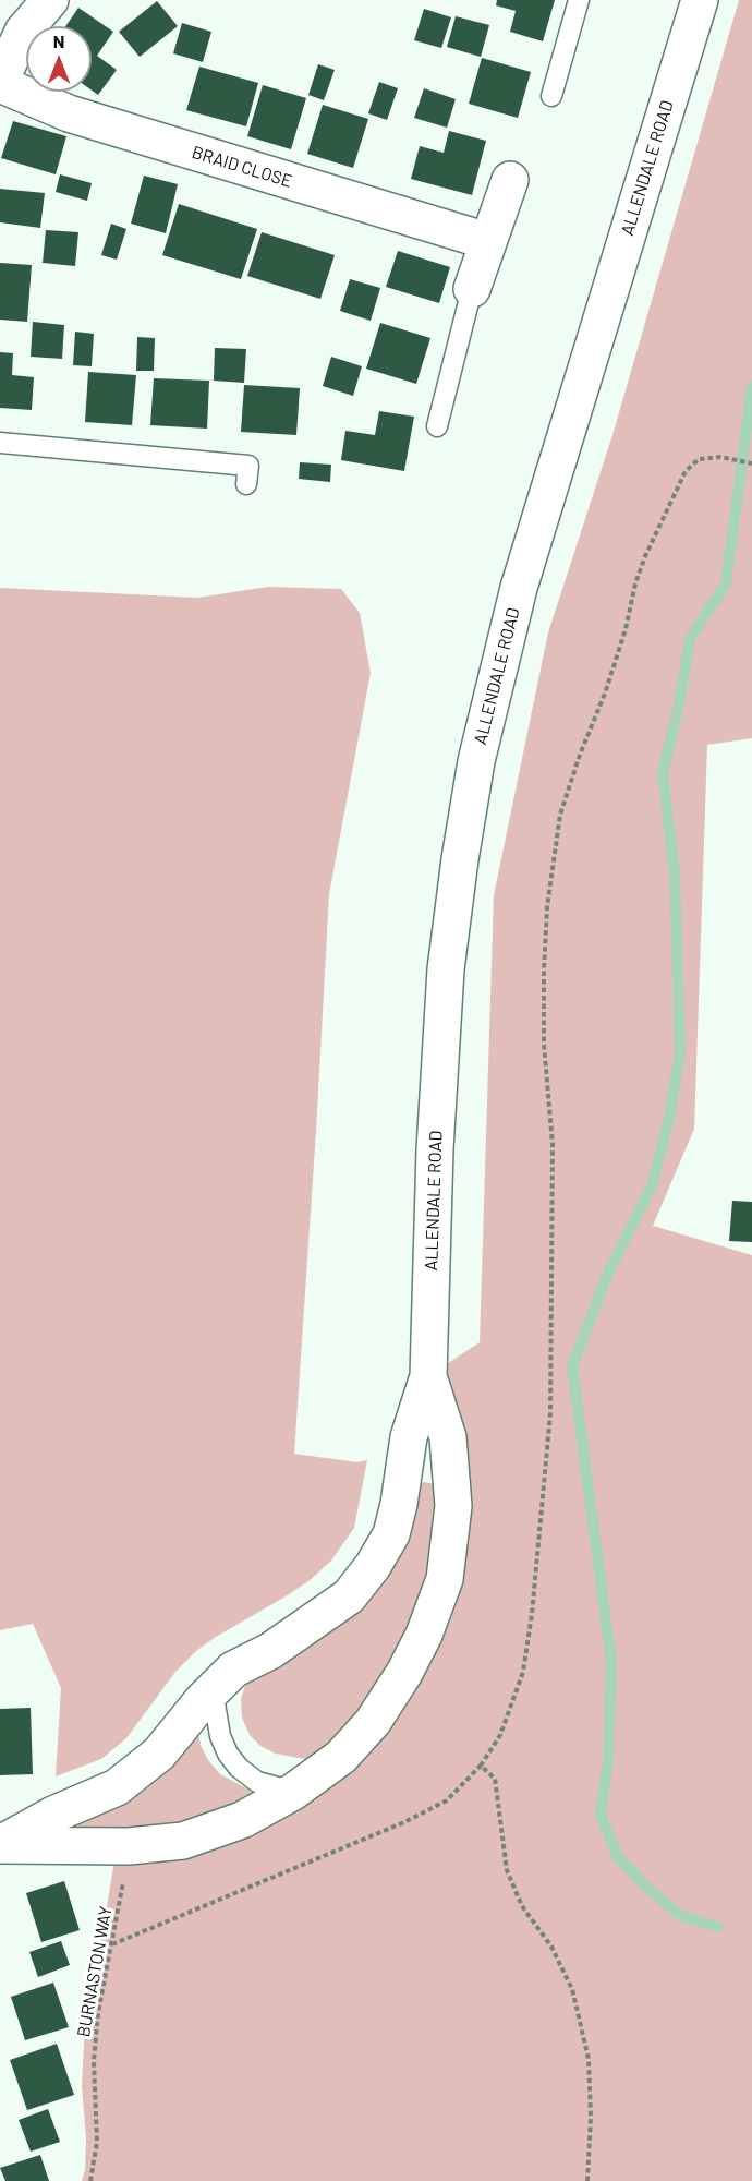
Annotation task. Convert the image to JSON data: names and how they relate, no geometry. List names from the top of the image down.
{
  "streets": {
    "street": ["BRAID CLOSE", "ALLENDALE ROAD"],
    "path": ["BURNASTON WAY"]
  },
  "crossings": [
    ["ALLENDALE ROAD", "BURNASTON WAY"]
  ],
  "north": "top"
}
